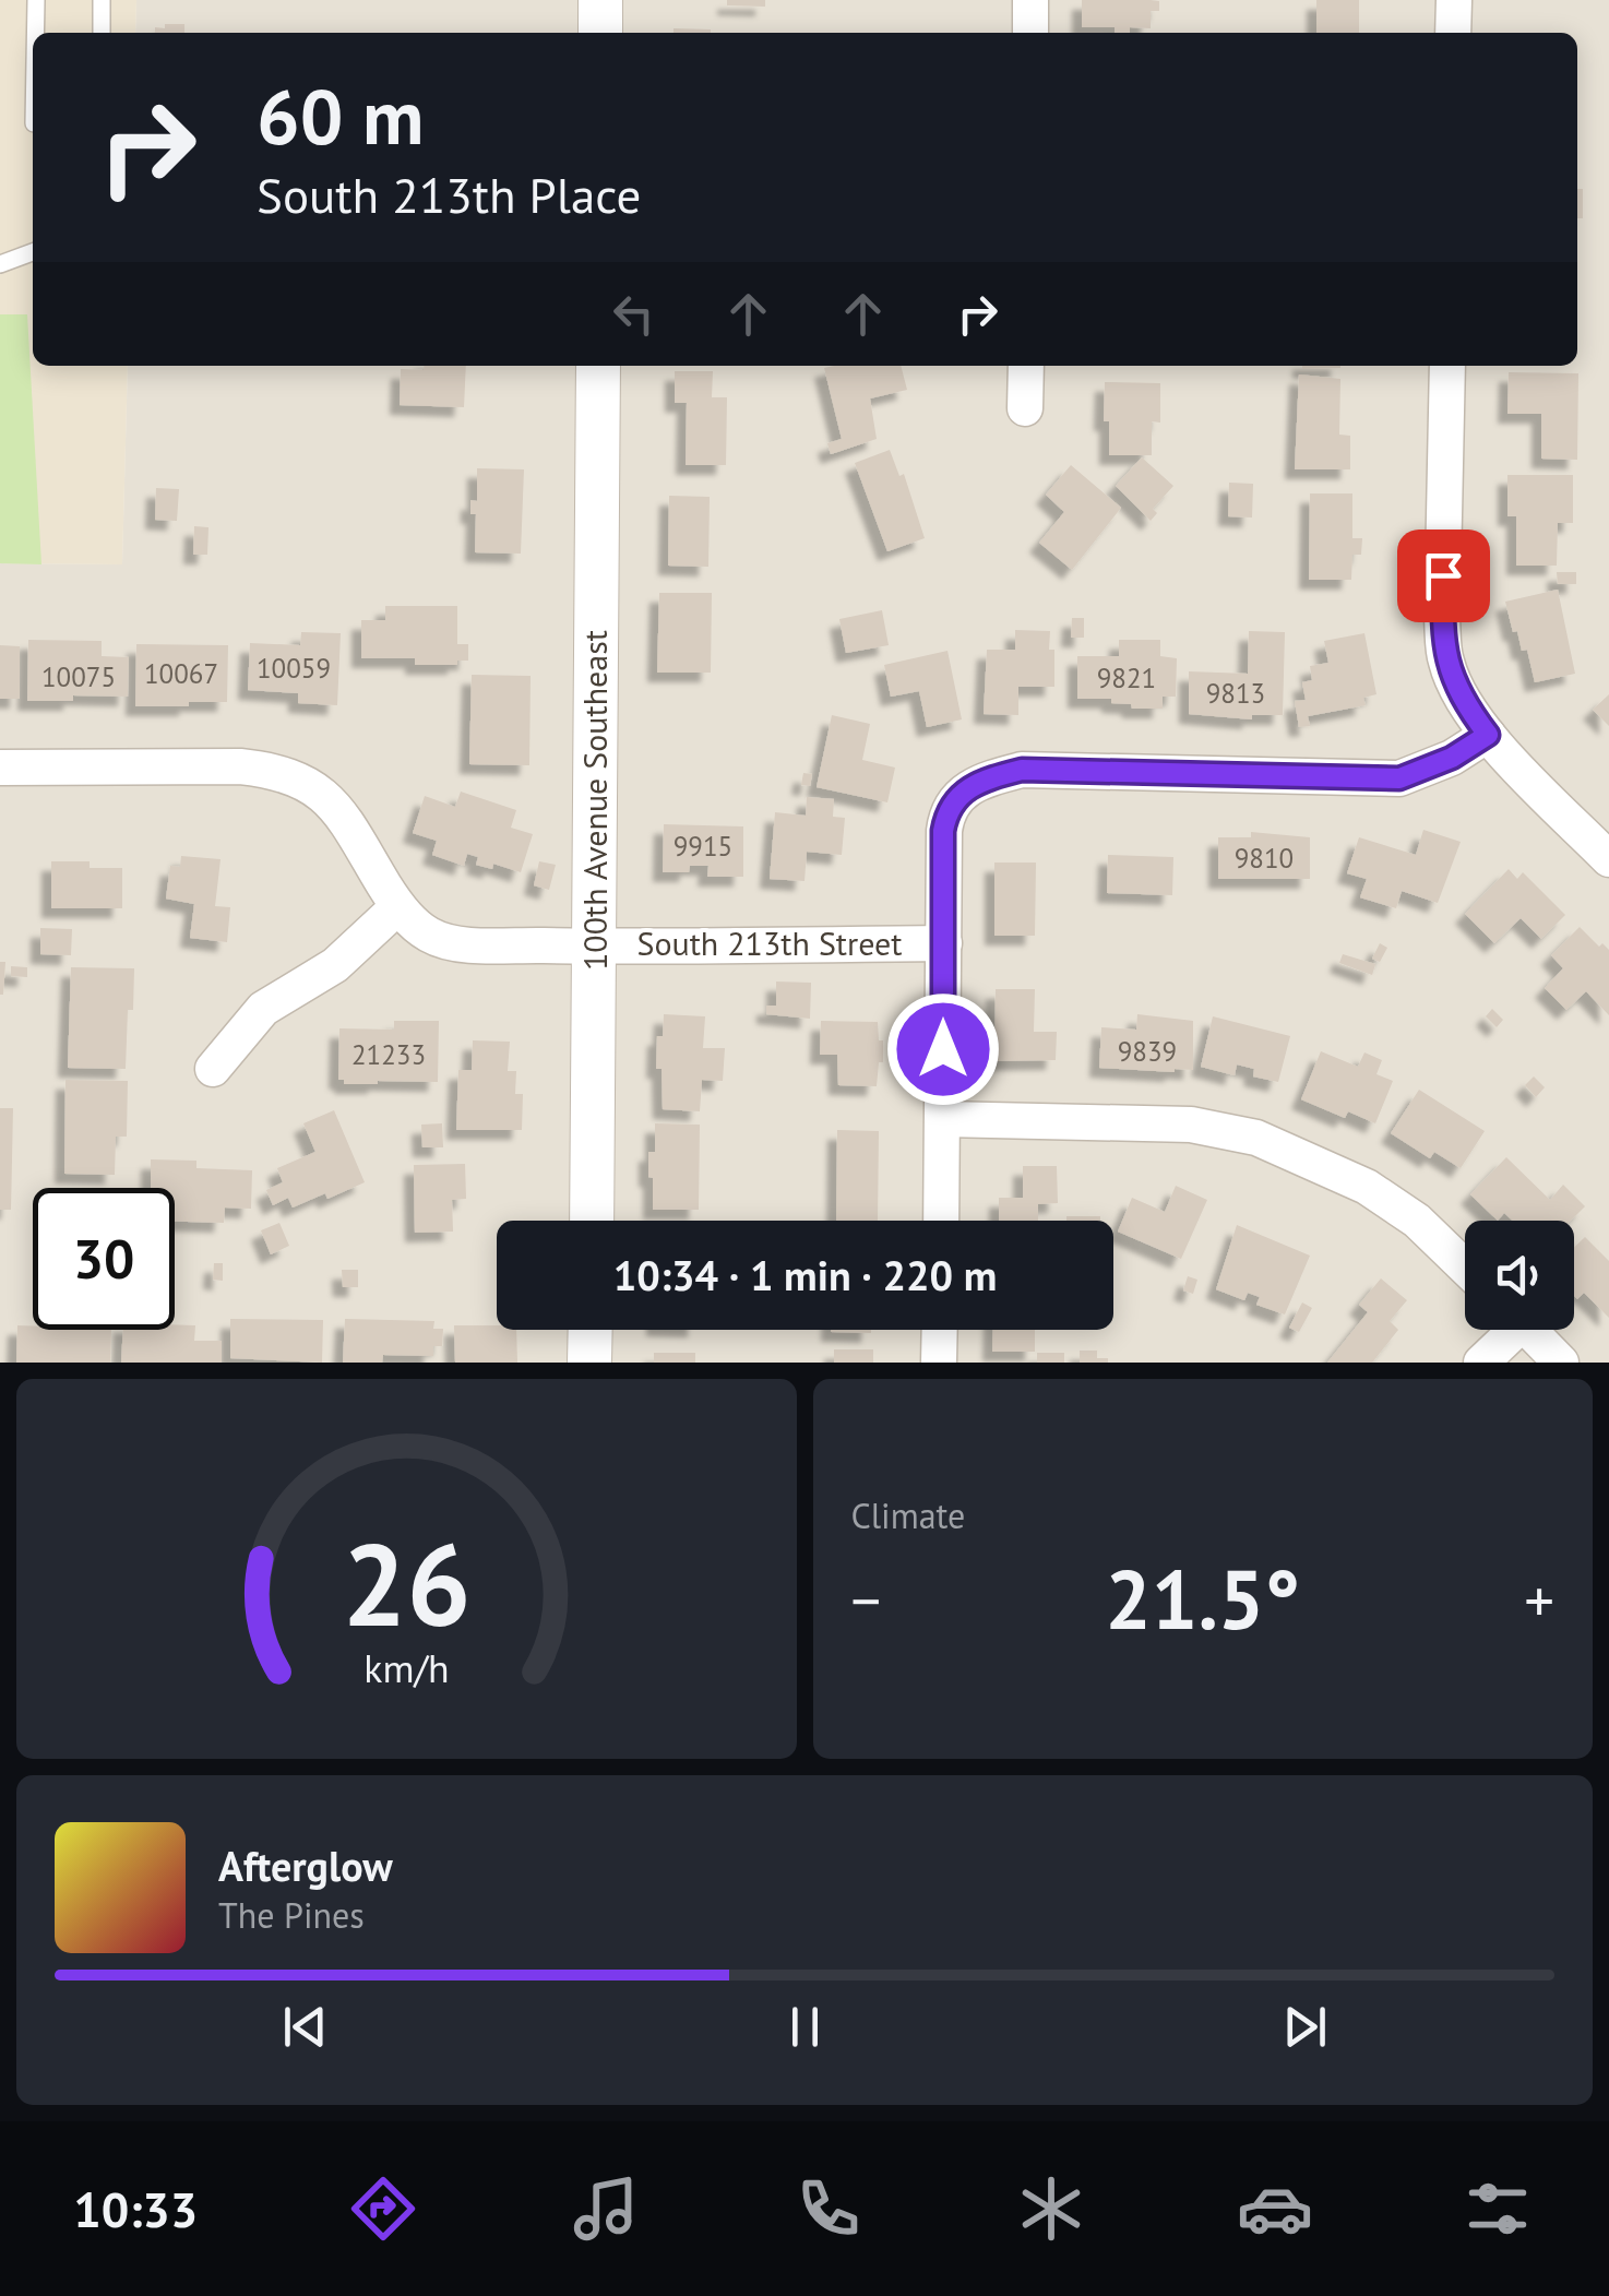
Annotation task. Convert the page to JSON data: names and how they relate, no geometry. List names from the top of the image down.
{
  "streets": {
    "street": ["100th Avenue Southeast", "South 213th Street"]
  },
  "crossings": [
    ["100th Avenue Southeast", "South 213th Street"]
  ],
  "house_numbers": [
    "10059",
    "10067",
    "10075",
    "9821",
    "9813",
    "9915",
    "9810",
    "9839",
    "21233"
  ],
  "page": {
    "turn": ["60 m", "South 213th Place"],
    "limit": "30",
    "trip": "10:34 · 1 min · 220 m",
    "tile": "Climate",
    "heat": ["−", "21.5°", "+"],
    "song": ["Afterglow", "The Pines"],
    "tabs": "10:33",
    "gauge": ["26", "km/h"]
  }
}
